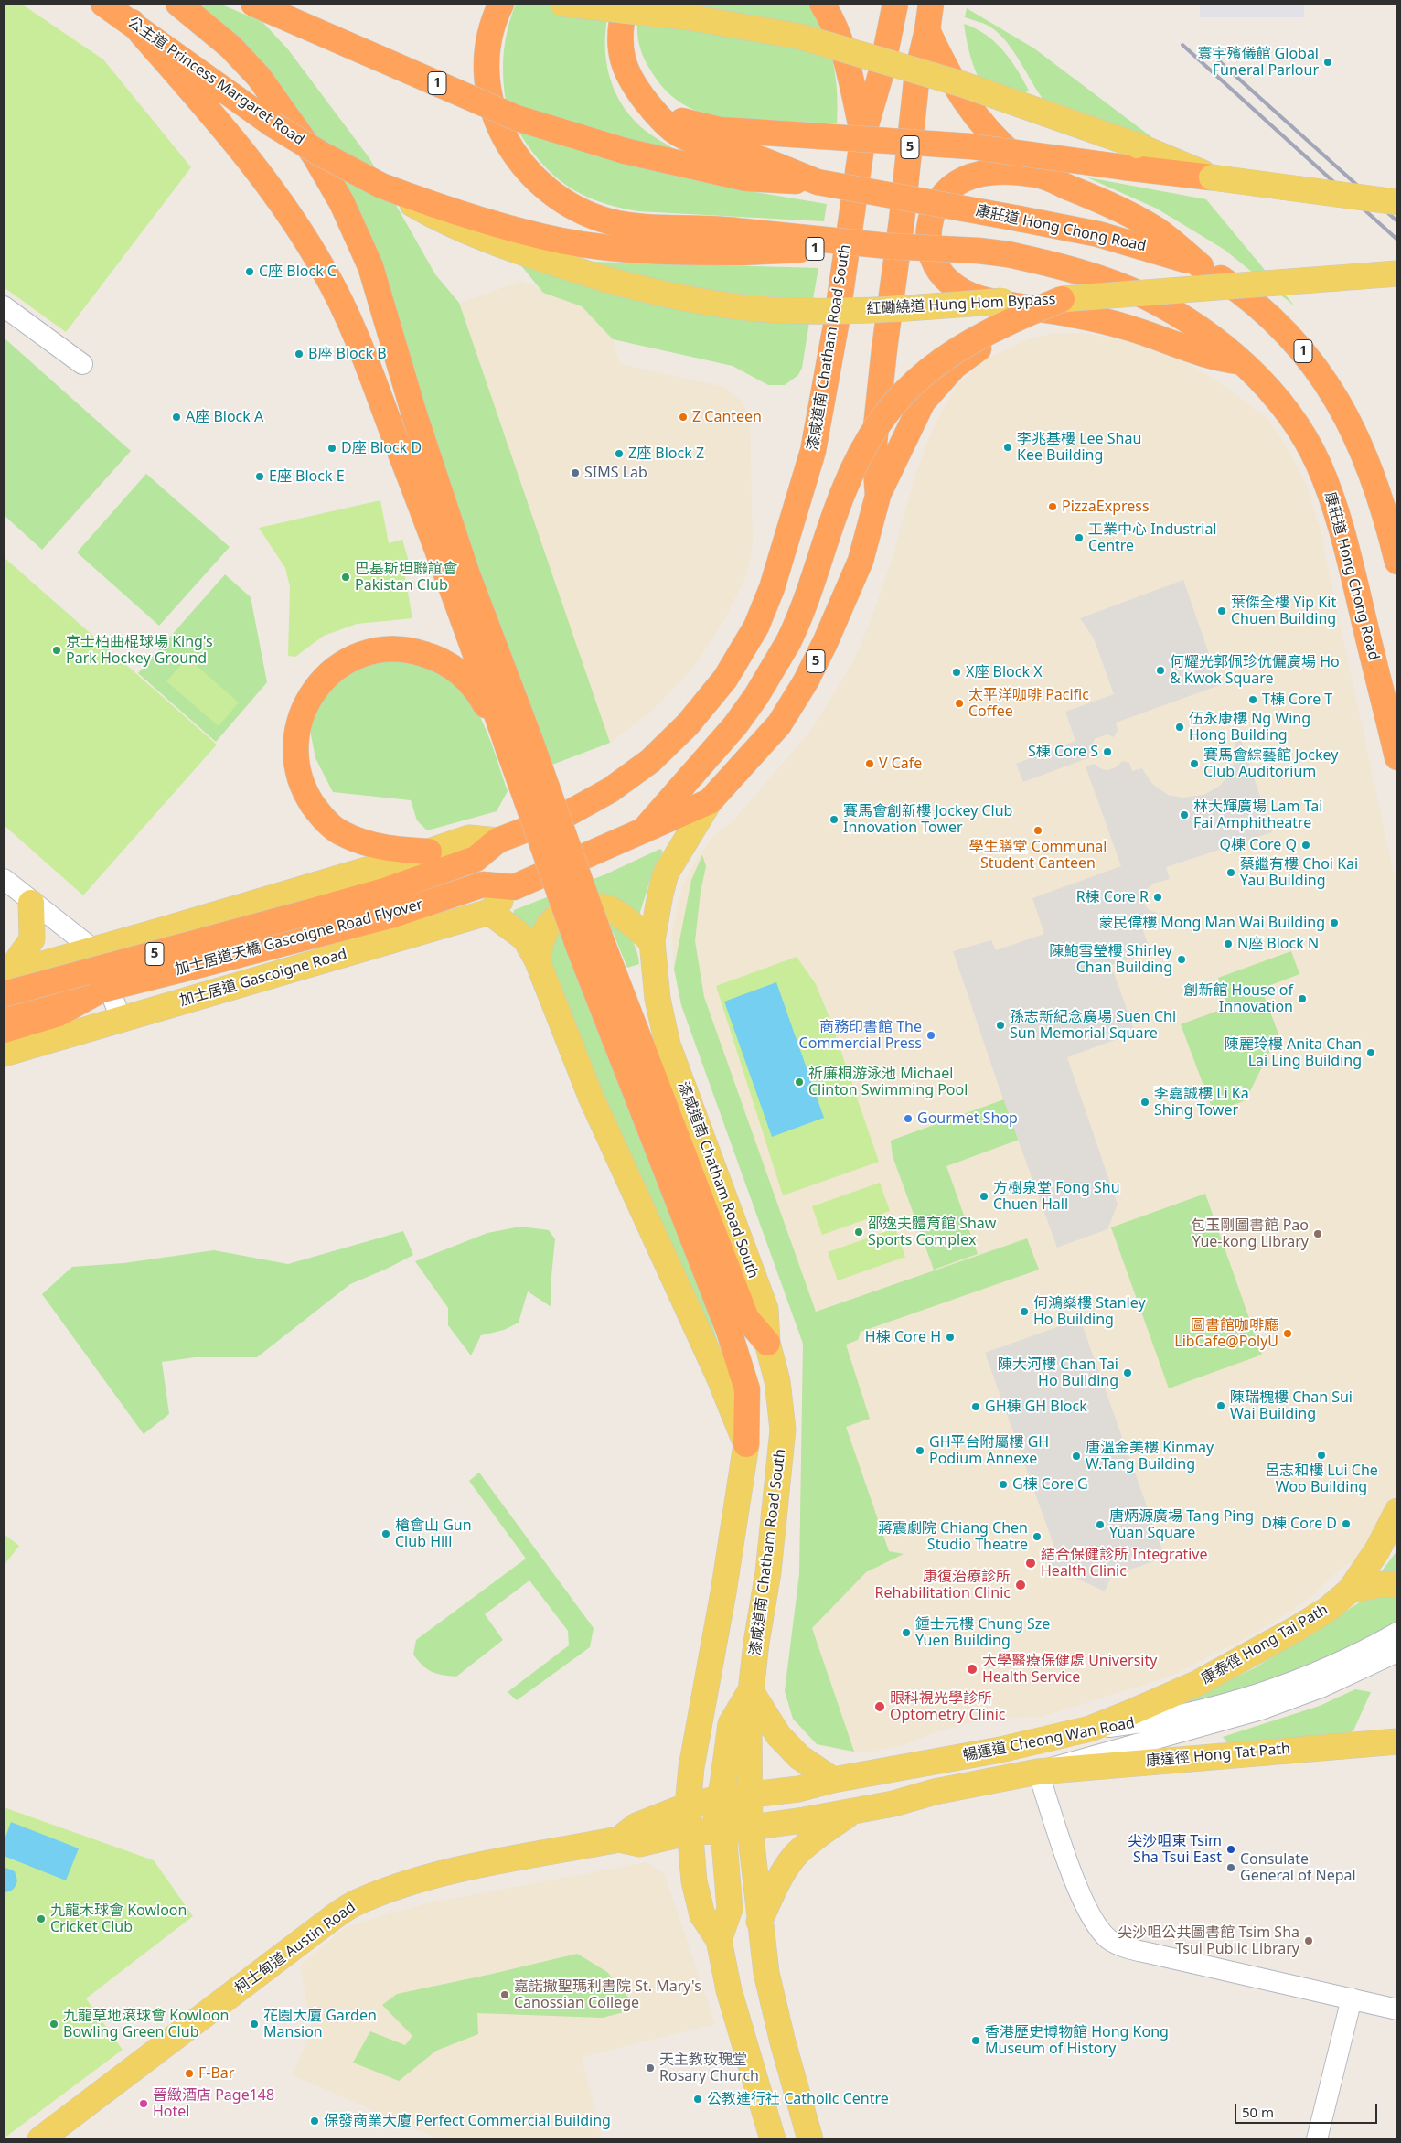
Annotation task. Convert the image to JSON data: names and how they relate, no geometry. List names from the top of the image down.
{
  "streets": {
    "highway": [
      "公主道 Princess Margaret Road",
      "1",
      "5",
      "康莊道 Hong Chong Road",
      "漆咸道南 Chatham Road South",
      "加士居道天橋 Gascoigne Road Flyover"
    ],
    "main road": [
      "紅磡繞道 Hung Hom Bypass",
      "加士居道 Gascoigne Road",
      "康泰徑 Hong Tai Path",
      "暢運道 Cheong Wan Road",
      "康達徑 Hong Tat Path",
      "柯士甸道 Austin Road"
    ]
  },
  "crossings": [
    ["公主道 Princess Margaret Road", "康莊道 Hong Chong Road"],
    ["公主道 Princess Margaret Road", "紅磡繞道 Hung Hom Bypass"],
    ["1", "康莊道 Hong Chong Road"],
    ["5", "漆咸道南 Chatham Road South"],
    ["漆咸道南 Chatham Road South", "加士居道天橋 Gascoigne Road Flyover"],
    ["漆咸道南 Chatham Road South", "加士居道 Gascoigne Road"],
    ["漆咸道南 Chatham Road South", "暢運道 Cheong Wan Road"],
    ["加士居道天橋 Gascoigne Road Flyover", "加士居道 Gascoigne Road"],
    ["康泰徑 Hong Tai Path", "暢運道 Cheong Wan Road"],
    ["暢運道 Cheong Wan Road", "康達徑 Hong Tat Path"],
    ["暢運道 Cheong Wan Road", "柯士甸道 Austin Road"]
  ],
  "places": [
    "寰宇殯儀館 Global Funeral Parlour",
    "C座 Block C",
    "B座 Block B",
    "A座 Block A",
    "Z Canteen",
    "李兆基樓 Lee Shau Kee Building",
    "D座 Block D",
    "Z座 Block Z",
    "SIMS Lab",
    "E座 Block E",
    "PizzaExpress",
    "工業中心 Industrial Centre",
    "巴基斯坦聯誼會 Pakistan Club",
    "葉傑全樓 Yip Kit Chuen Building",
    "京士柏曲棍球場 King's Park Hockey Ground",
    "何耀光郭佩珍伉儷廣場 Ho & Kwok Square",
    "X座 Block X",
    "T棟 Core T",
    "太平洋咖啡 Pacific Coffee",
    "伍永康樓 Ng Wing Hong Building",
    "S棟 Core S",
    "V Cafe",
    "賽馬會綜藝館 Jockey Club Auditorium",
    "林大輝廣場 Lam Tai Fai Amphitheatre",
    "賽馬會創新樓 Jockey Club Innovation Tower",
    "學生膳堂 Communal Student Canteen",
    "Q棟 Core Q",
    "蔡繼有樓 Choi Kai Yau Building",
    "R棟 Core R",
    "蒙民偉樓 Mong Man Wai Building",
    "N座 Block N",
    "陳鮑雪瑩樓 Shirley Chan Building",
    "創新館 House of Innovation",
    "孫志新紀念廣場 Suen Chi Sun Memorial Square",
    "商務印書館 The Commercial Press",
    "陳麗玲樓 Anita Chan Lai Ling Building",
    "祈廉桐游泳池 Michael Clinton Swimming Pool",
    "李嘉誠樓 Li Ka Shing Tower",
    "Gourmet Shop",
    "方樹泉堂 Fong Shu Chuen Hall",
    "邵逸夫體育館 Shaw Sports Complex",
    "包玉剛圖書館 Pao Yue-kong Library",
    "何鴻燊樓 Stanley Ho Building",
    "圖書館咖啡廳 LibCafe@PolyU",
    "H棟 Core H",
    "陳大河樓 Chan Tai Ho Building",
    "陳瑞槐樓 Chan Sui Wai Building",
    "GH棟 GH Block",
    "GH平台附屬樓 GH Podium Annexe",
    "呂志和樓 Lui Che Woo Building",
    "唐溫金美樓 Kinmay W.Tang Building",
    "G棟 Core G",
    "D棟 Core D",
    "唐炳源廣場 Tang Ping Yuan Square",
    "槍會山 Gun Club Hill",
    "蔣震劇院 Chiang Chen Studio Theatre",
    "結合保健診所 Integrative Health Clinic",
    "康復治療診所 Rehabilitation Clinic",
    "鍾士元樓 Chung Sze Yuen Building",
    "大學醫療保健處 University Health Service",
    "眼科視光學診所 Optometry Clinic",
    "尖沙咀東 Tsim Sha Tsui East",
    "Consulate General of Nepal",
    "九龍木球會 Kowloon Cricket Club",
    "尖沙咀公共圖書館 Tsim Sha Tsui Public Library",
    "嘉諾撒聖瑪利書院 St. Mary's Canossian College",
    "九龍草地滾球會 Kowloon Bowling Green Club",
    "花園大廈 Garden Mansion",
    "香港歷史博物館 Hong Kong Museum of History",
    "天主教玫瑰堂 Rosary Church",
    "F-Bar",
    "公教進行社 Catholic Centre",
    "晉緻酒店 Page148 Hotel",
    "保發商業大廈 Perfect Commercial Building"
  ],
  "scale_bar": "50 m"
}
